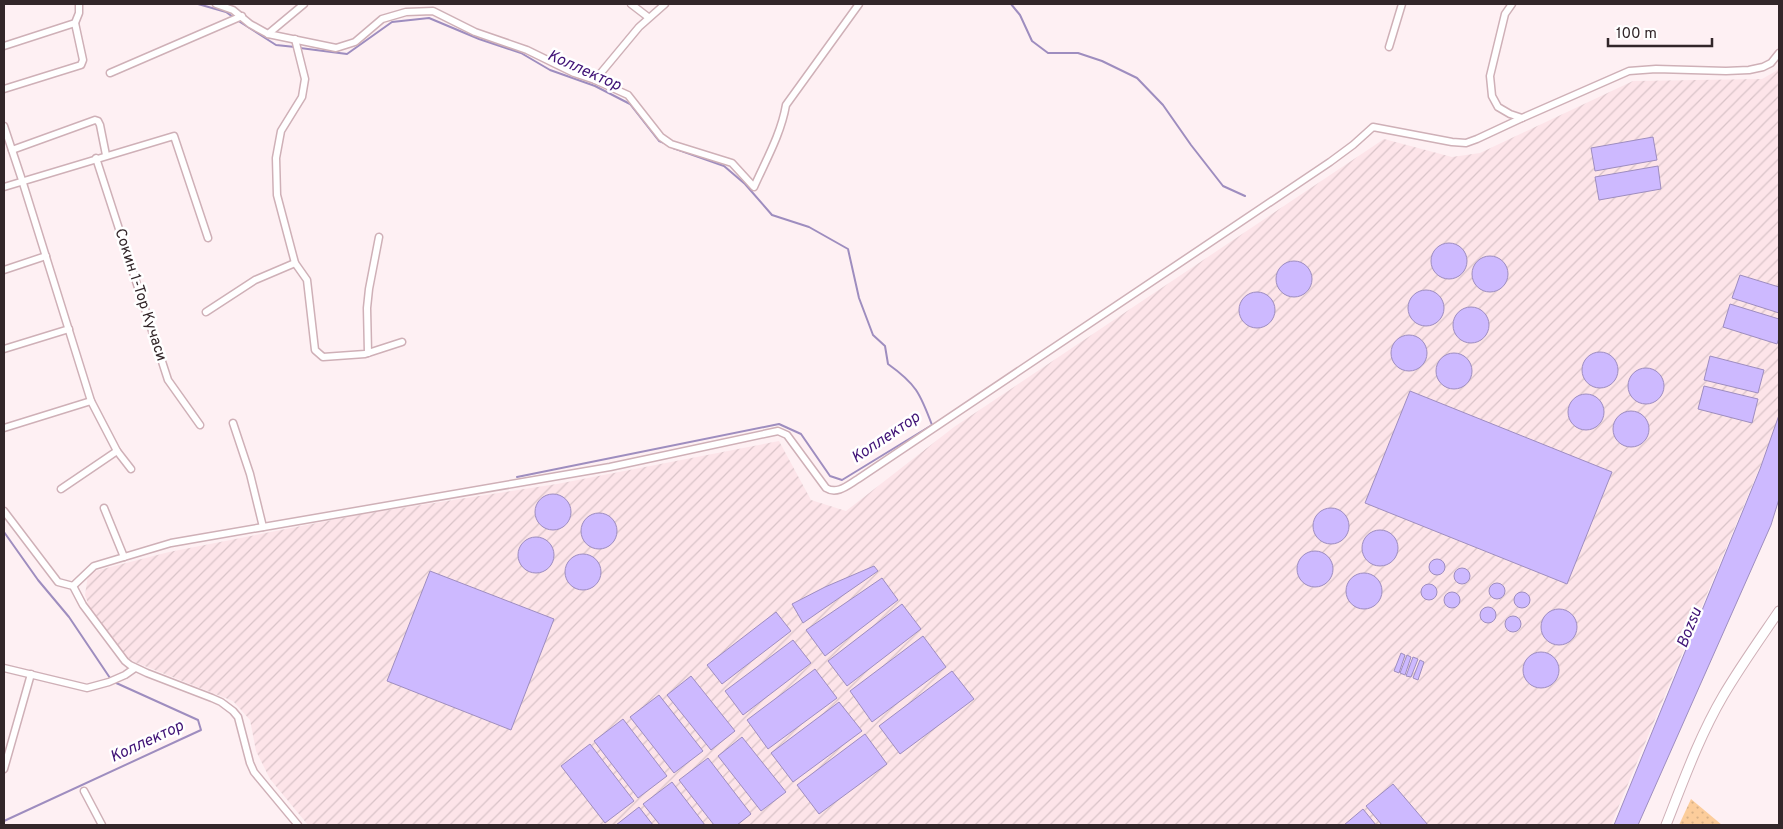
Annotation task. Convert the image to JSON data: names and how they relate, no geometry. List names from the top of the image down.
{
  "streets": {
    "street": ["Сокин 1-Тор Kучаси"]
  },
  "water": ["Коллектор", "Bozsu"],
  "scale_bar": "100 m"
}
